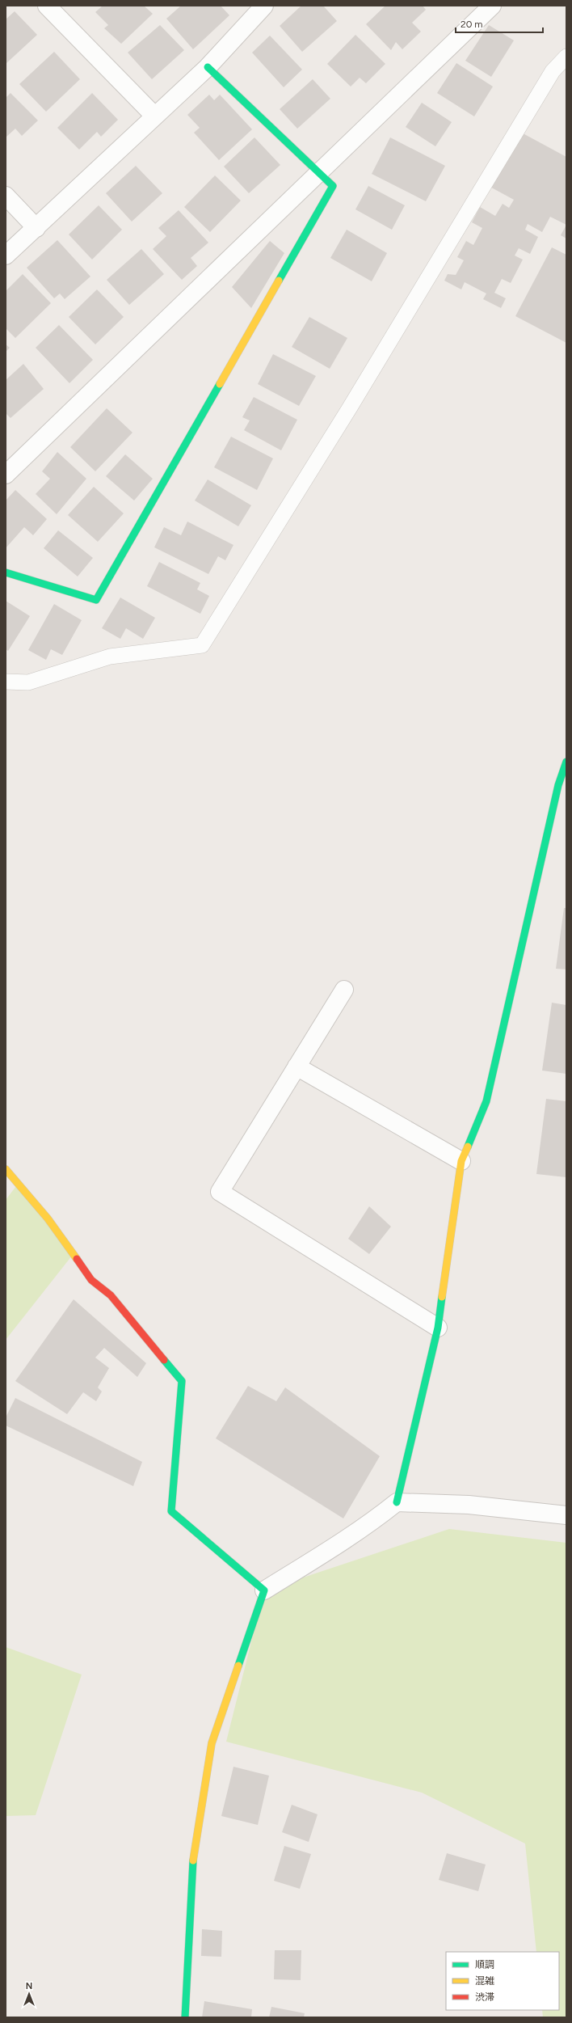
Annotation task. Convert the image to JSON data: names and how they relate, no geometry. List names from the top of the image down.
{
  "legend": ["順調", "混雑", "渋滞"],
  "scale_bar": "20 m",
  "north": "top"
}
